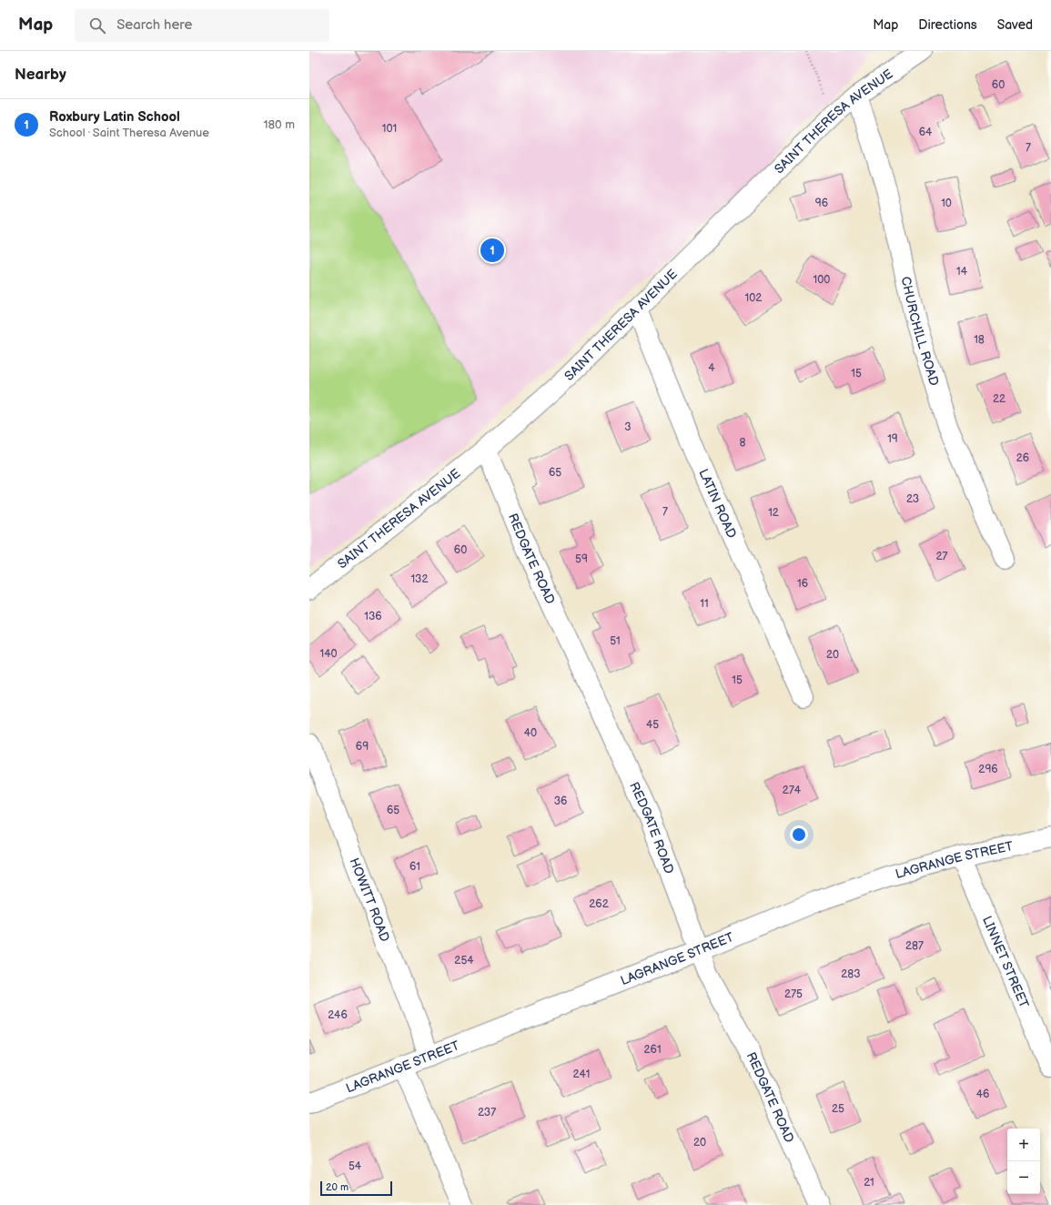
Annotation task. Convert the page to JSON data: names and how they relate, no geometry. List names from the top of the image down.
{
  "streets": {
    "street": [
      "SAINT THERESA AVENUE",
      "CHURCHILL ROAD",
      "LATIN ROAD",
      "REDGATE ROAD",
      "LAGRANGE STREET",
      "HOWITT ROAD",
      "LINNET STREET"
    ]
  },
  "crossings": [
    ["SAINT THERESA AVENUE", "CHURCHILL ROAD"],
    ["SAINT THERESA AVENUE", "LATIN ROAD"],
    ["SAINT THERESA AVENUE", "REDGATE ROAD"],
    ["REDGATE ROAD", "LAGRANGE STREET"],
    ["LAGRANGE STREET", "HOWITT ROAD"],
    ["LAGRANGE STREET", "LINNET STREET"]
  ],
  "house_numbers": [
    "60",
    "101",
    "64",
    "7",
    "96",
    "10",
    "14",
    "100",
    "102",
    "18",
    "4",
    "15",
    "22",
    "3",
    "19",
    "8",
    "26",
    "65",
    "23",
    "7",
    "12",
    "60",
    "27",
    "59",
    "132",
    "16",
    "11",
    "136",
    "51",
    "140",
    "20",
    "15",
    "45",
    "40",
    "69",
    "296",
    "274",
    "36",
    "65",
    "61",
    "262",
    "287",
    "254",
    "283",
    "275",
    "246",
    "261",
    "241",
    "46",
    "25",
    "237",
    "20",
    "54",
    "21"
  ],
  "scale_bar": "20 m",
  "page": {
    "header": "Map",
    "search": "Search here",
    "nav": ["Map", "Directions", "Saved"],
    "heading": "Nearby",
    "list": [
      {
        "mark": "1",
        "name": "Roxbury Latin School",
        "note": "School · Saint Theresa Avenue",
        "value": "180 m"
      }
    ],
    "pins": "1",
    "map_buttons": ["+", "−"],
    "scale": "20 m"
  }
}
